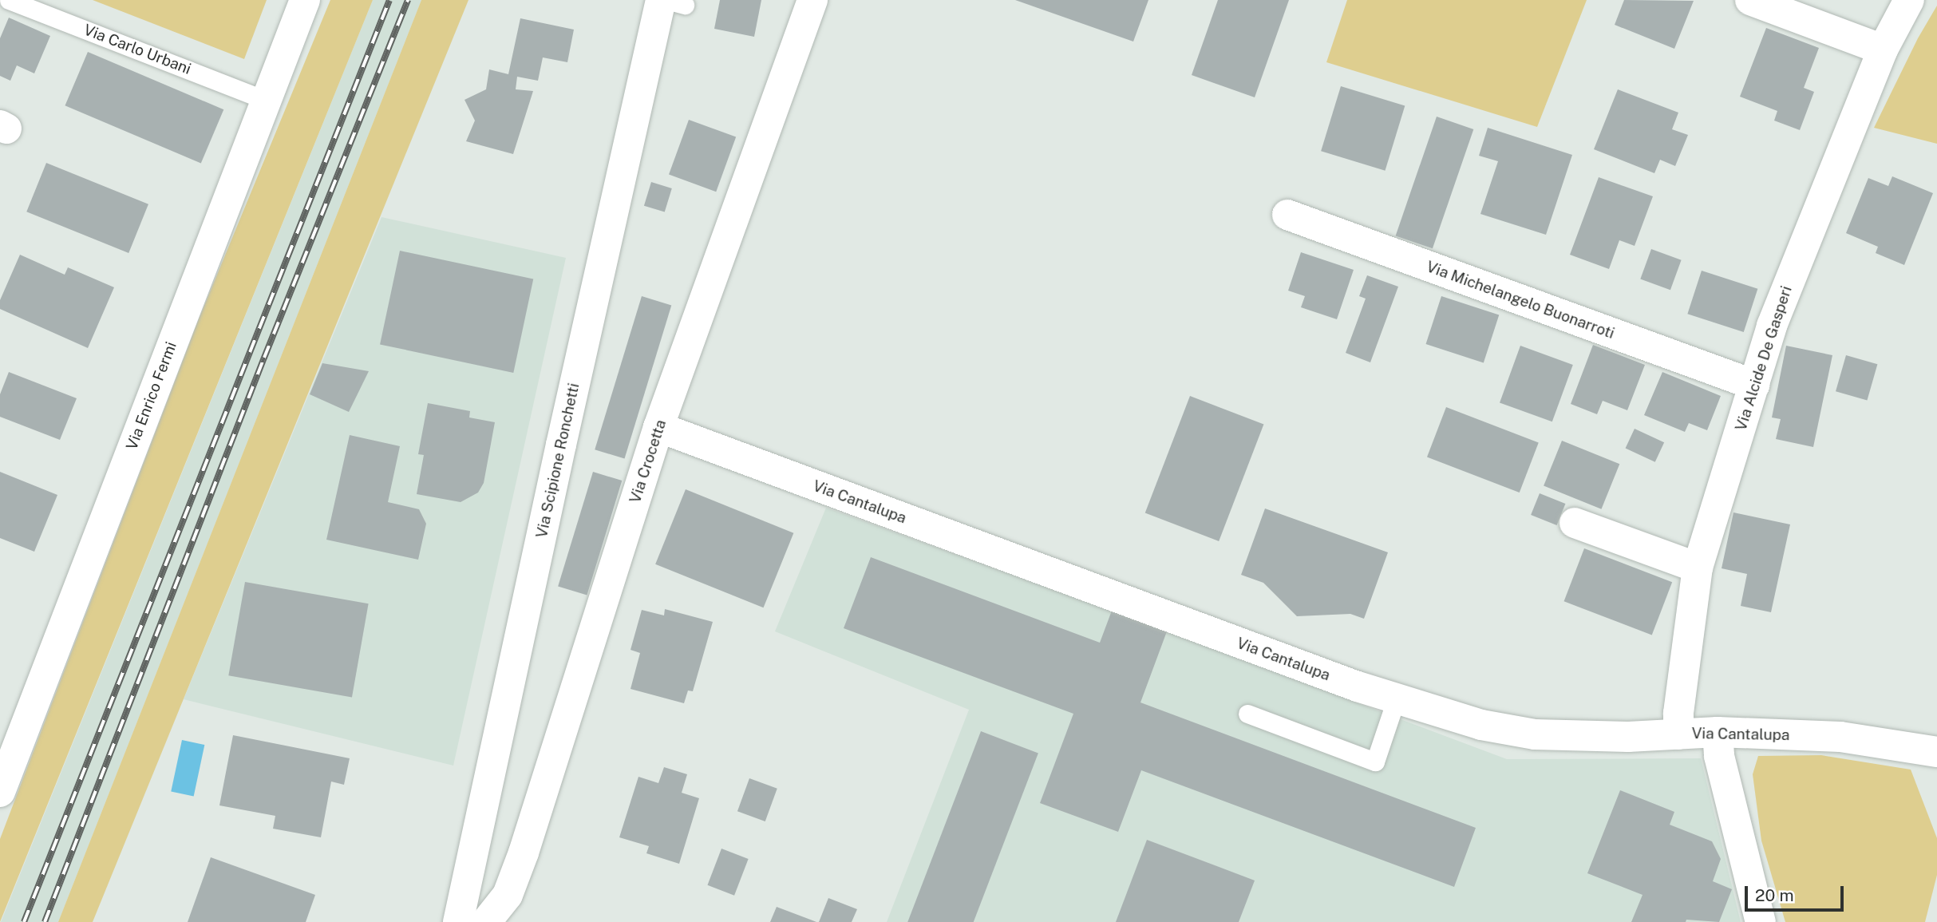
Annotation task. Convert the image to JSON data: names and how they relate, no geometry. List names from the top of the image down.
{
  "streets": {
    "street": [
      "Via Michelangelo Buonarroti",
      "Via Alcide De Gasperi",
      "Via Enrico Fermi",
      "Via Scipione Ronchetti",
      "Via Crocetta",
      "Via Cantalupa"
    ],
    "lane": ["Via Carlo Urbani"]
  },
  "crossings": [
    ["Via Carlo Urbani", "Via Enrico Fermi"],
    ["Via Michelangelo Buonarroti", "Via Alcide De Gasperi"],
    ["Via Alcide De Gasperi", "Via Cantalupa"],
    ["Via Crocetta", "Via Cantalupa"]
  ],
  "scale_bar": "20 m"
}
